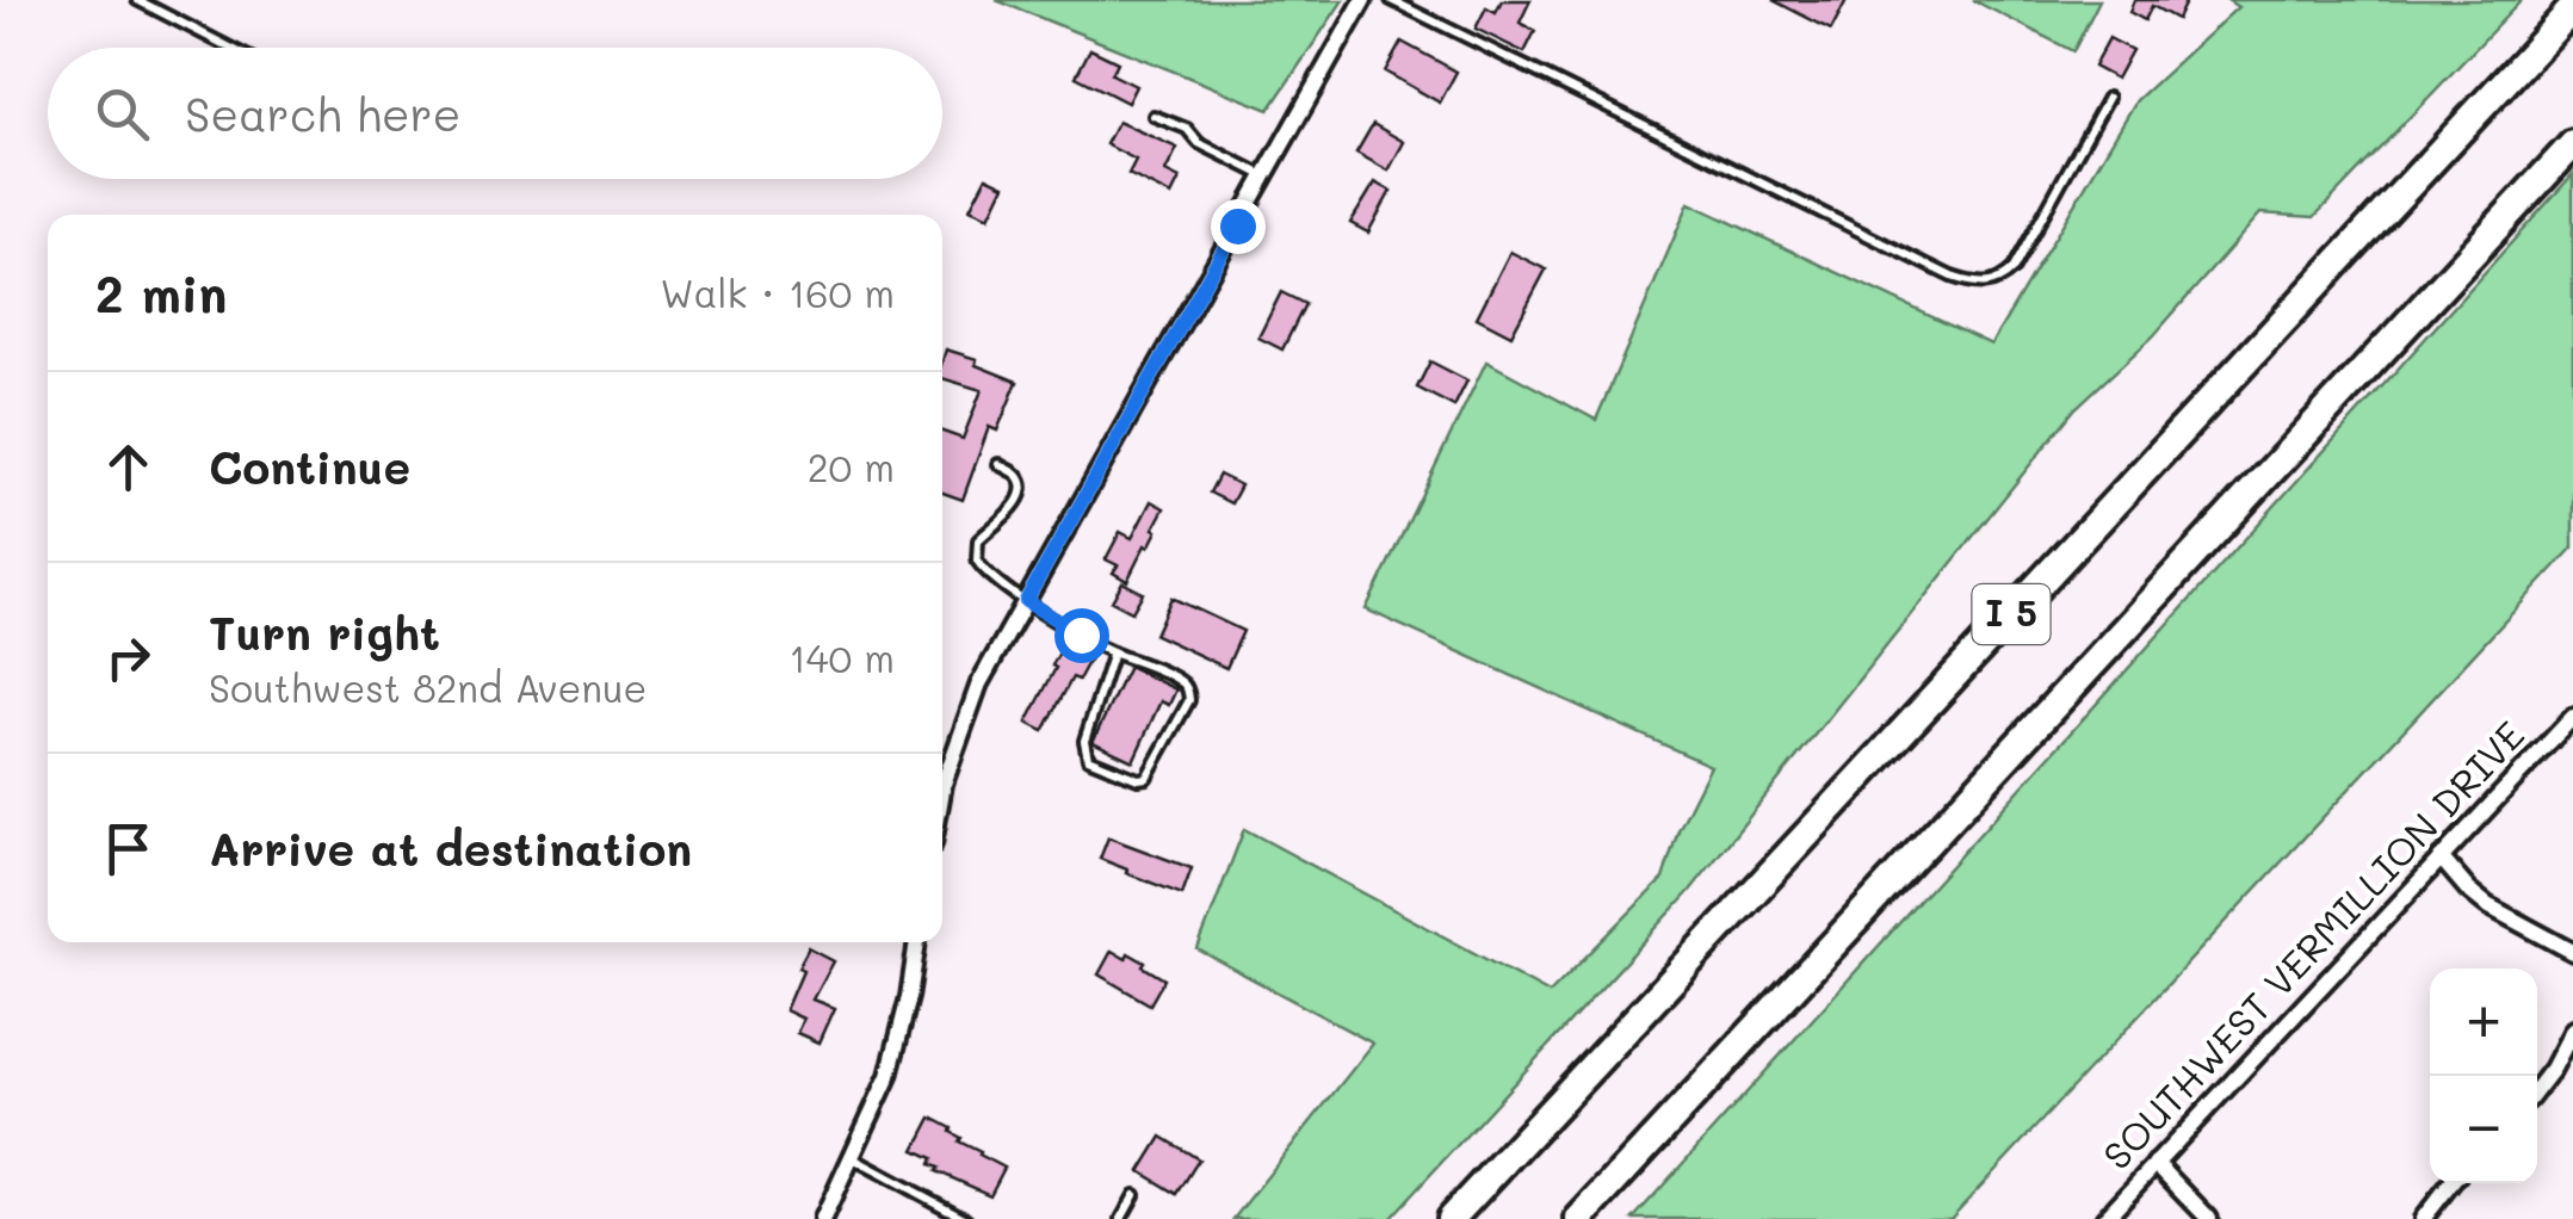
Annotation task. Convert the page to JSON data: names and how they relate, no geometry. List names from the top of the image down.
{
  "streets": {
    "highway": ["I 5"],
    "street": ["SOUTHWEST VERMILLION DRIVE"]
  },
  "page": {
    "search": "Search here",
    "heading": ["2 min", "Walk · 160 m"],
    "list": [
      ["Continue", "20 m"],
      ["Turn right", "Southwest 82nd Avenue", "140 m"],
      "Arrive at destination"
    ],
    "map_buttons": ["+", "−"]
  }
}
